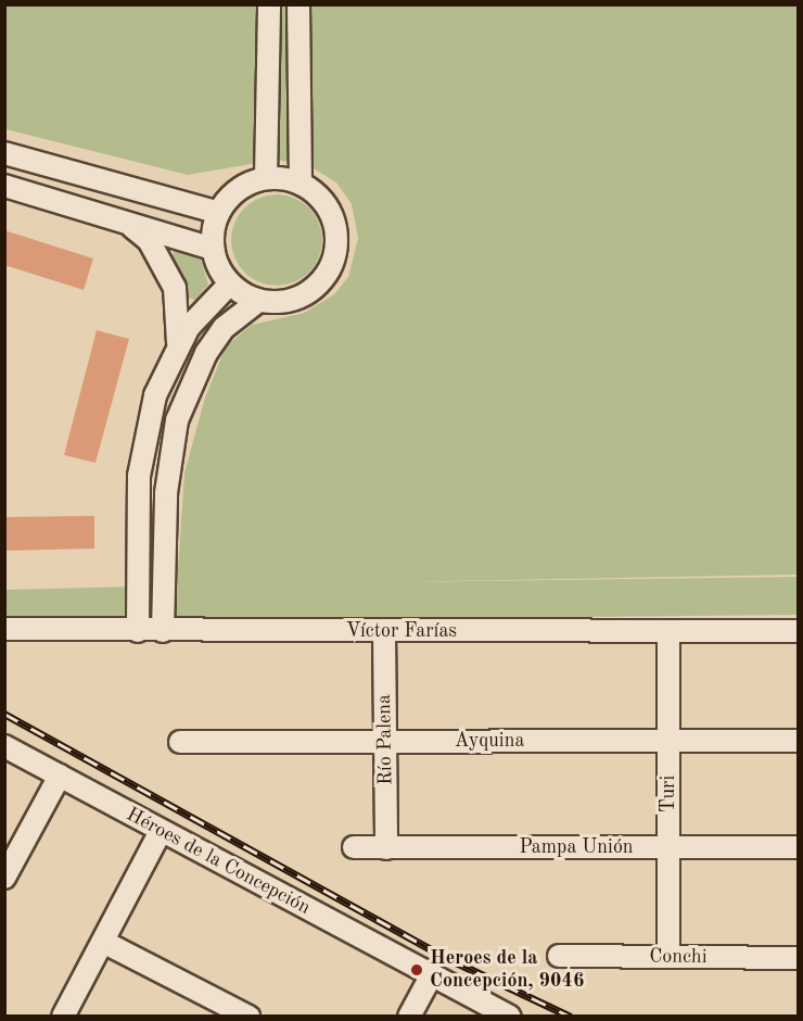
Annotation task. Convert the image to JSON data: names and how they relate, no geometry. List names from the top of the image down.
{
  "streets": {
    "street": [
      "Víctor Farías",
      "Río Palena",
      "Ayquina",
      "Turi",
      "Pampa Unión",
      "Héroes de la Concepción",
      "Conchi"
    ]
  },
  "crossings": [
    ["Víctor Farías", "Río Palena"],
    ["Víctor Farías", "Turi"],
    ["Río Palena", "Ayquina"],
    ["Río Palena", "Pampa Unión"],
    ["Ayquina", "Turi"],
    ["Turi", "Pampa Unión"],
    ["Turi", "Conchi"]
  ],
  "places": ["Heroes de la Concepción, 9046"]
}
